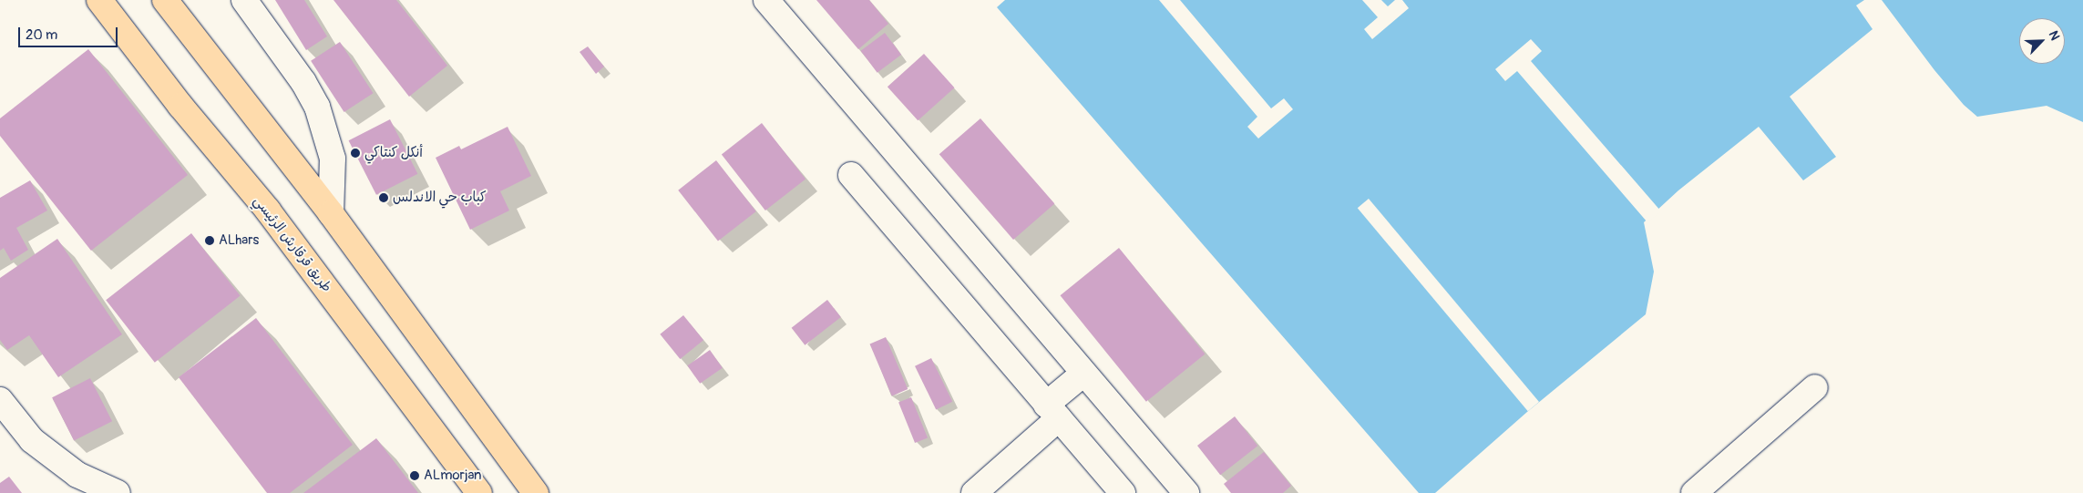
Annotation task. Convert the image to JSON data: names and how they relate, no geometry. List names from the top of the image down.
{
  "streets": {
    "main road": ["طريق قرقارش الرئيسي"]
  },
  "places": [
    "أنكل كنتاكي",
    "كباب حي الاندلس",
    "ALhars",
    "ALmorjan"
  ],
  "scale_bar": "20 m",
  "north": "top right"
}
